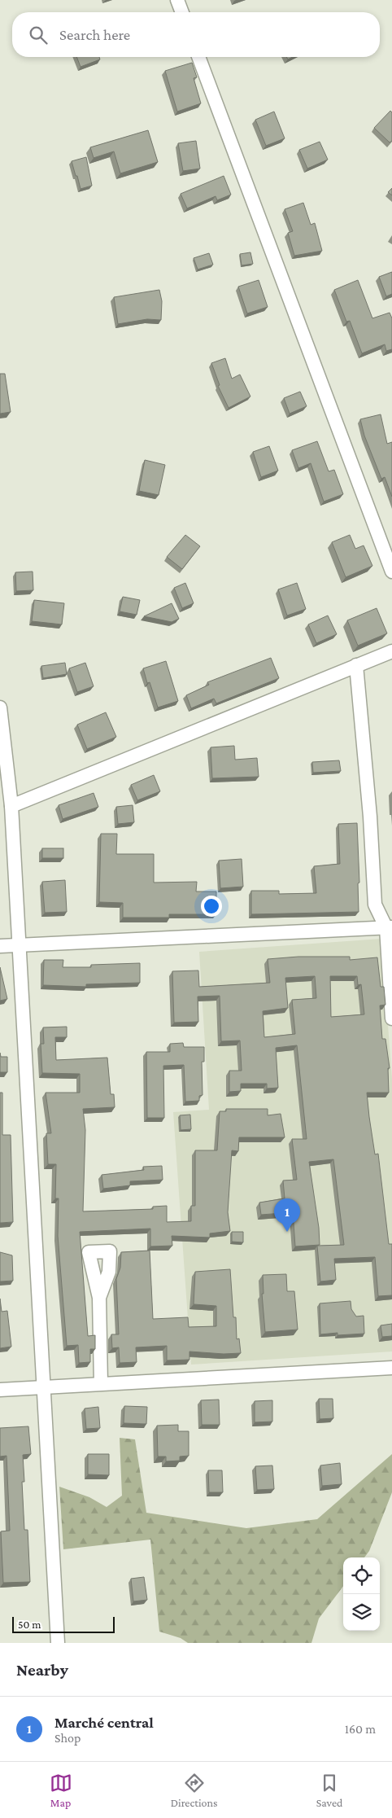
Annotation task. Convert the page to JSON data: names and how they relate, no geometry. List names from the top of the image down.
{
  "scale_bar": "50 m",
  "page": {
    "search": "Search here",
    "pins": "1",
    "scale": "50 m",
    "heading": "Nearby",
    "list": [
      {
        "mark": "1",
        "name": "Marché central",
        "note": "Shop",
        "value": "160 m"
      }
    ],
    "nav": ["Map", "Directions", "Saved"]
  }
}
